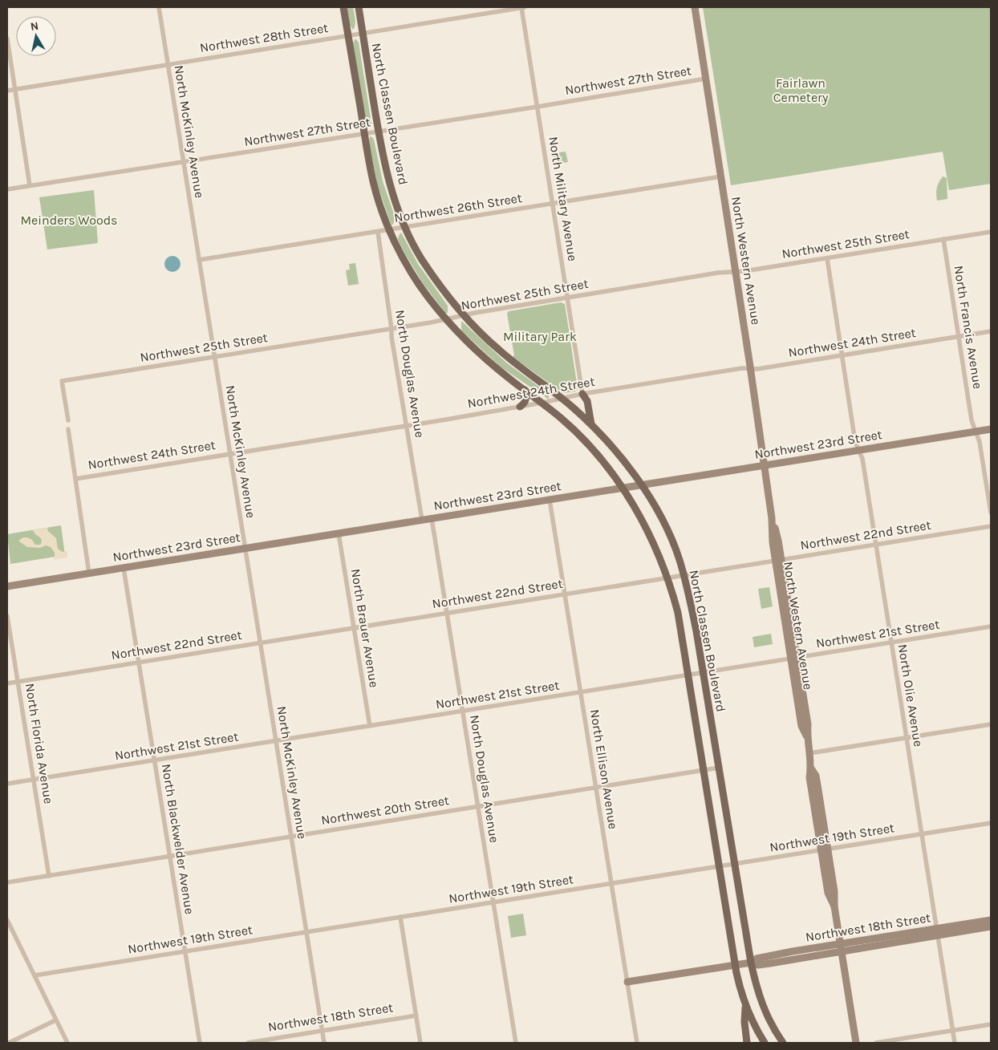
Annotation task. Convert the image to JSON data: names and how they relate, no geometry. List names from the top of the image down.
{
  "streets": {
    "main road": ["North Classen Boulevard"],
    "street": [
      "Northwest 28th Street",
      "Northwest 27th Street",
      "North McKinley Avenue",
      "North Military Avenue",
      "Northwest 26th Street",
      "Northwest 25th Street",
      "North Western Avenue",
      "North Francis Avenue",
      "Northwest 24th Street",
      "North Douglas Avenue",
      "Northwest 23rd Street",
      "Northwest 22nd Street",
      "North Brauer Avenue",
      "Northwest 21st Street",
      "North Olie Avenue",
      "North Florida Avenue",
      "North Ellison Avenue",
      "Northwest 20th Street",
      "Northwest 19th Street",
      "North Blackwelder Avenue",
      "Northwest 18th Street"
    ]
  },
  "crossings": [
    ["Northwest 28th Street", "North Classen Boulevard"],
    ["Northwest 28th Street", "North McKinley Avenue"],
    ["Northwest 28th Street", "North Military Avenue"],
    ["Northwest 27th Street", "North Classen Boulevard"],
    ["Northwest 27th Street", "North McKinley Avenue"],
    ["Northwest 27th Street", "North Military Avenue"],
    ["Northwest 27th Street", "North Western Avenue"],
    ["North Classen Boulevard", "Northwest 26th Street"],
    ["North Classen Boulevard", "Northwest 25th Street"],
    ["North Classen Boulevard", "Northwest 24th Street"],
    ["North Classen Boulevard", "Northwest 23rd Street"],
    ["North Classen Boulevard", "Northwest 22nd Street"],
    ["North Classen Boulevard", "Northwest 21st Street"],
    ["North Classen Boulevard", "Northwest 20th Street"],
    ["North Classen Boulevard", "Northwest 19th Street"],
    ["North Classen Boulevard", "Northwest 18th Street"],
    ["North McKinley Avenue", "Northwest 26th Street"],
    ["North McKinley Avenue", "Northwest 25th Street"],
    ["North McKinley Avenue", "Northwest 24th Street"],
    ["North McKinley Avenue", "Northwest 23rd Street"],
    ["North McKinley Avenue", "Northwest 22nd Street"],
    ["North McKinley Avenue", "Northwest 21st Street"],
    ["North McKinley Avenue", "Northwest 20th Street"],
    ["North McKinley Avenue", "Northwest 19th Street"],
    ["North McKinley Avenue", "Northwest 18th Street"],
    ["North Military Avenue", "Northwest 26th Street"],
    ["North Military Avenue", "Northwest 25th Street"],
    ["North Military Avenue", "Northwest 24th Street"],
    ["Northwest 26th Street", "North Western Avenue"],
    ["Northwest 26th Street", "North Douglas Avenue"],
    ["Northwest 25th Street", "North Western Avenue"],
    ["Northwest 25th Street", "North Francis Avenue"],
    ["Northwest 25th Street", "North Douglas Avenue"],
    ["Northwest 25th Street", "North Olie Avenue"],
    ["North Western Avenue", "Northwest 24th Street"],
    ["North Western Avenue", "Northwest 23rd Street"],
    ["North Western Avenue", "Northwest 22nd Street"],
    ["North Western Avenue", "Northwest 21st Street"],
    ["North Western Avenue", "Northwest 19th Street"],
    ["North Western Avenue", "Northwest 18th Street"],
    ["North Francis Avenue", "Northwest 24th Street"],
    ["North Francis Avenue", "Northwest 23rd Street"],
    ["Northwest 24th Street", "North Douglas Avenue"],
    ["Northwest 24th Street", "North Olie Avenue"],
    ["North Douglas Avenue", "Northwest 23rd Street"],
    ["North Douglas Avenue", "Northwest 22nd Street"],
    ["North Douglas Avenue", "Northwest 21st Street"],
    ["North Douglas Avenue", "Northwest 20th Street"],
    ["North Douglas Avenue", "Northwest 19th Street"],
    ["Northwest 23rd Street", "North Brauer Avenue"],
    ["Northwest 23rd Street", "North Olie Avenue"],
    ["Northwest 23rd Street", "North Ellison Avenue"],
    ["Northwest 23rd Street", "North Blackwelder Avenue"],
    ["Northwest 22nd Street", "North Brauer Avenue"],
    ["Northwest 22nd Street", "North Olie Avenue"],
    ["Northwest 22nd Street", "North Florida Avenue"],
    ["Northwest 22nd Street", "North Ellison Avenue"],
    ["Northwest 22nd Street", "North Blackwelder Avenue"],
    ["North Brauer Avenue", "Northwest 21st Street"],
    ["Northwest 21st Street", "North Olie Avenue"],
    ["Northwest 21st Street", "North Florida Avenue"],
    ["Northwest 21st Street", "North Ellison Avenue"],
    ["Northwest 21st Street", "North Blackwelder Avenue"],
    ["North Olie Avenue", "Northwest 19th Street"],
    ["North Olie Avenue", "Northwest 18th Street"],
    ["North Florida Avenue", "Northwest 20th Street"],
    ["North Ellison Avenue", "Northwest 20th Street"],
    ["North Ellison Avenue", "Northwest 19th Street"],
    ["North Ellison Avenue", "Northwest 18th Street"],
    ["Northwest 20th Street", "North Blackwelder Avenue"],
    ["Northwest 19th Street", "North Blackwelder Avenue"]
  ],
  "parks": ["Fairlawn Cemetery", "Meinders Woods", "Military Park"],
  "north": "top"
}
